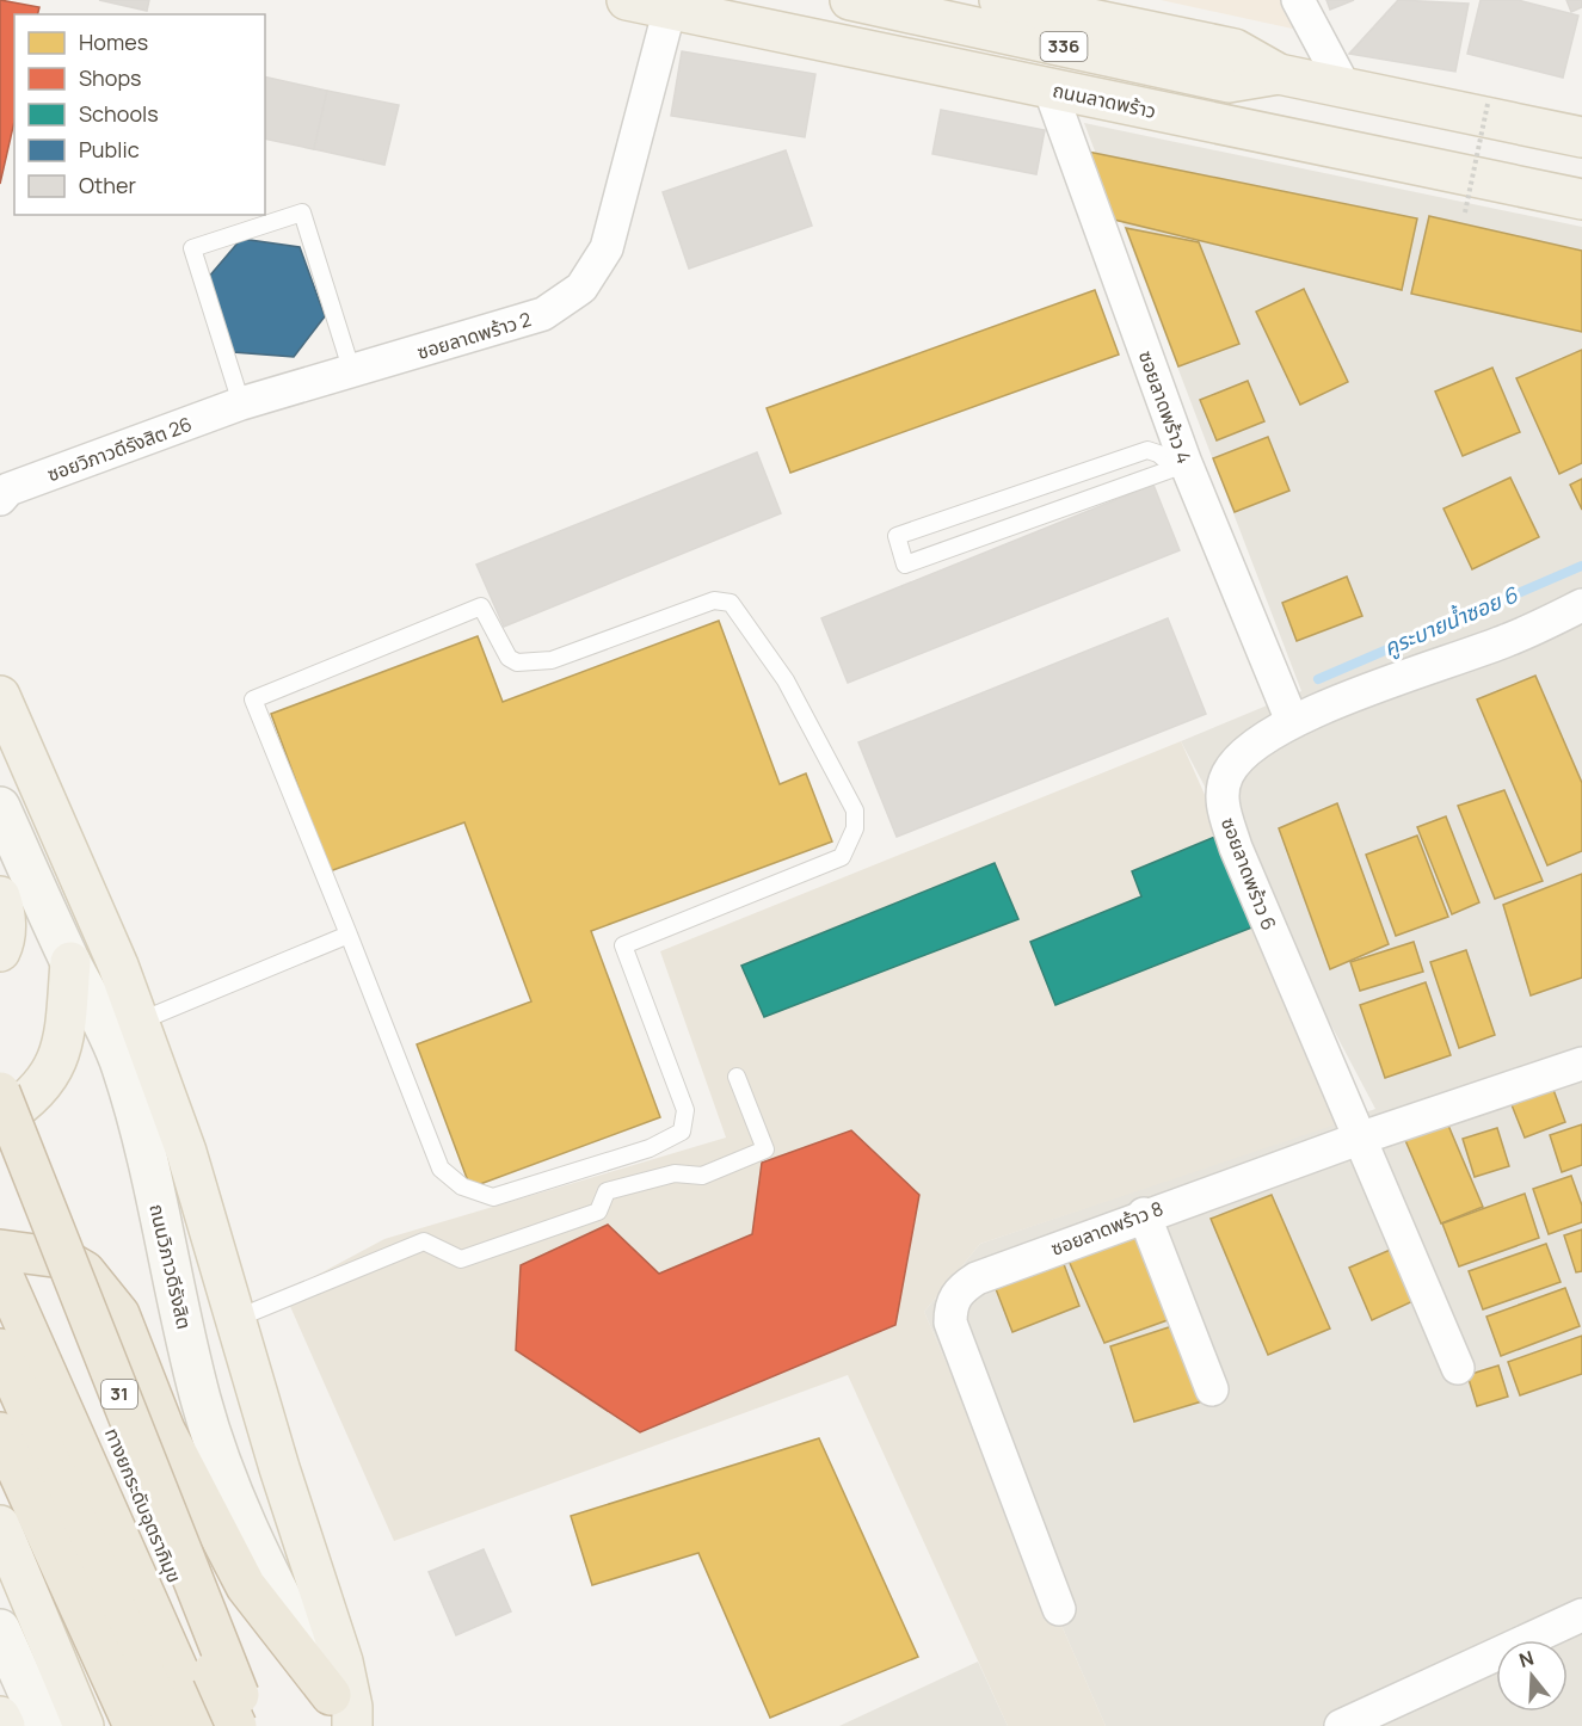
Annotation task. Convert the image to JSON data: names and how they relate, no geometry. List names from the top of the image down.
{
  "streets": {
    "highway": ["31", "ทางยกระดับอุตราภิมุข"],
    "main road": ["336", "ถนนลาดพร้าว", "ถนนวิภาวดีรังสิต"],
    "street": [
      "ซอยลาดพร้าว 2",
      "ซอยลาดพร้าว 4",
      "ซอยวิภาวดีรังสิต 26",
      "ซอยลาดพร้าว 6",
      "ซอยลาดพร้าว 8"
    ]
  },
  "crossings": [
    ["ถนนลาดพร้าว", "ซอยลาดพร้าว 2"],
    ["ถนนลาดพร้าว", "ซอยลาดพร้าว 4"],
    ["ซอยลาดพร้าว 2", "ซอยวิภาวดีรังสิต 26"],
    ["ซอยลาดพร้าว 4", "ซอยลาดพร้าว 6"],
    ["ซอยลาดพร้าว 6", "ซอยลาดพร้าว 8"],
    ["31", "ทางยกระดับอุตราภิมุข"]
  ],
  "water": ["คูระบายน้ำซอย 6"],
  "legend": [
    "Homes",
    "Shops",
    "Schools",
    "Public",
    "Other"
  ],
  "north": "top"
}
